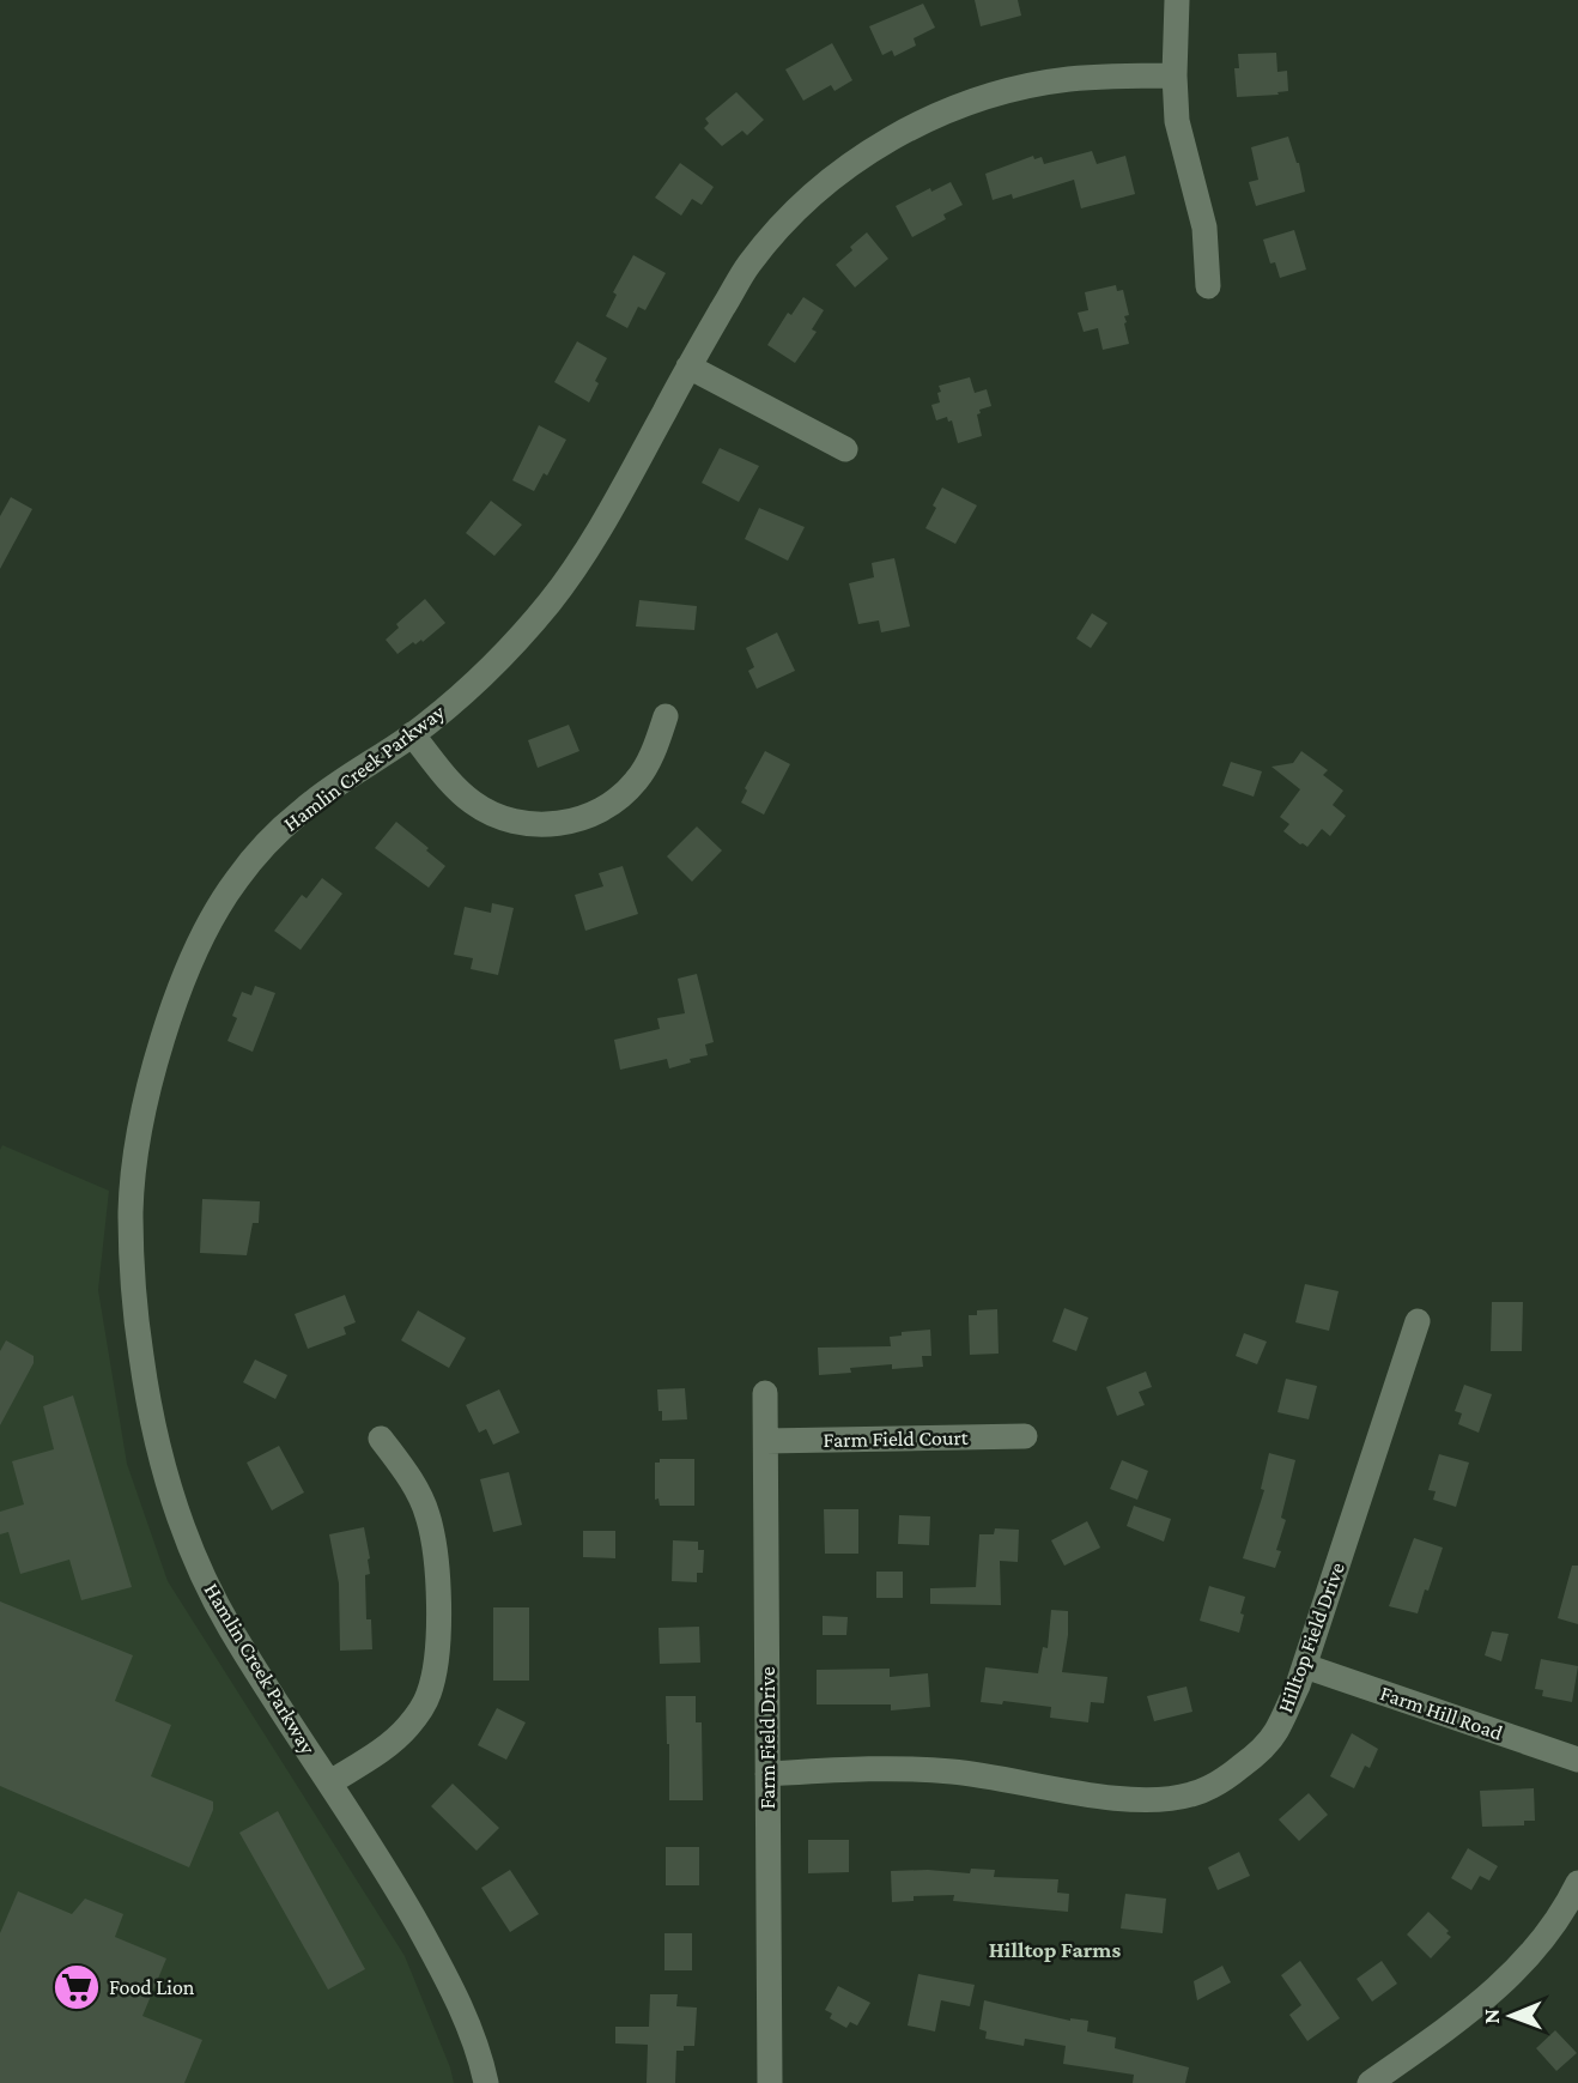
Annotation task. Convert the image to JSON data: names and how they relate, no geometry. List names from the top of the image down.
{
  "streets": {
    "street": [
      "Hamlin Creek Parkway",
      "Farm Field Court",
      "Hilltop Field Drive",
      "Farm Hill Road",
      "Farm Field Drive"
    ]
  },
  "crossings": [
    ["Farm Field Court", "Farm Field Drive"],
    ["Hilltop Field Drive", "Farm Hill Road"],
    ["Hilltop Field Drive", "Farm Field Drive"]
  ],
  "districts": ["Hilltop Farms"],
  "places": {
    "supermarket": ["Food Lion"]
  },
  "north": "left"
}
